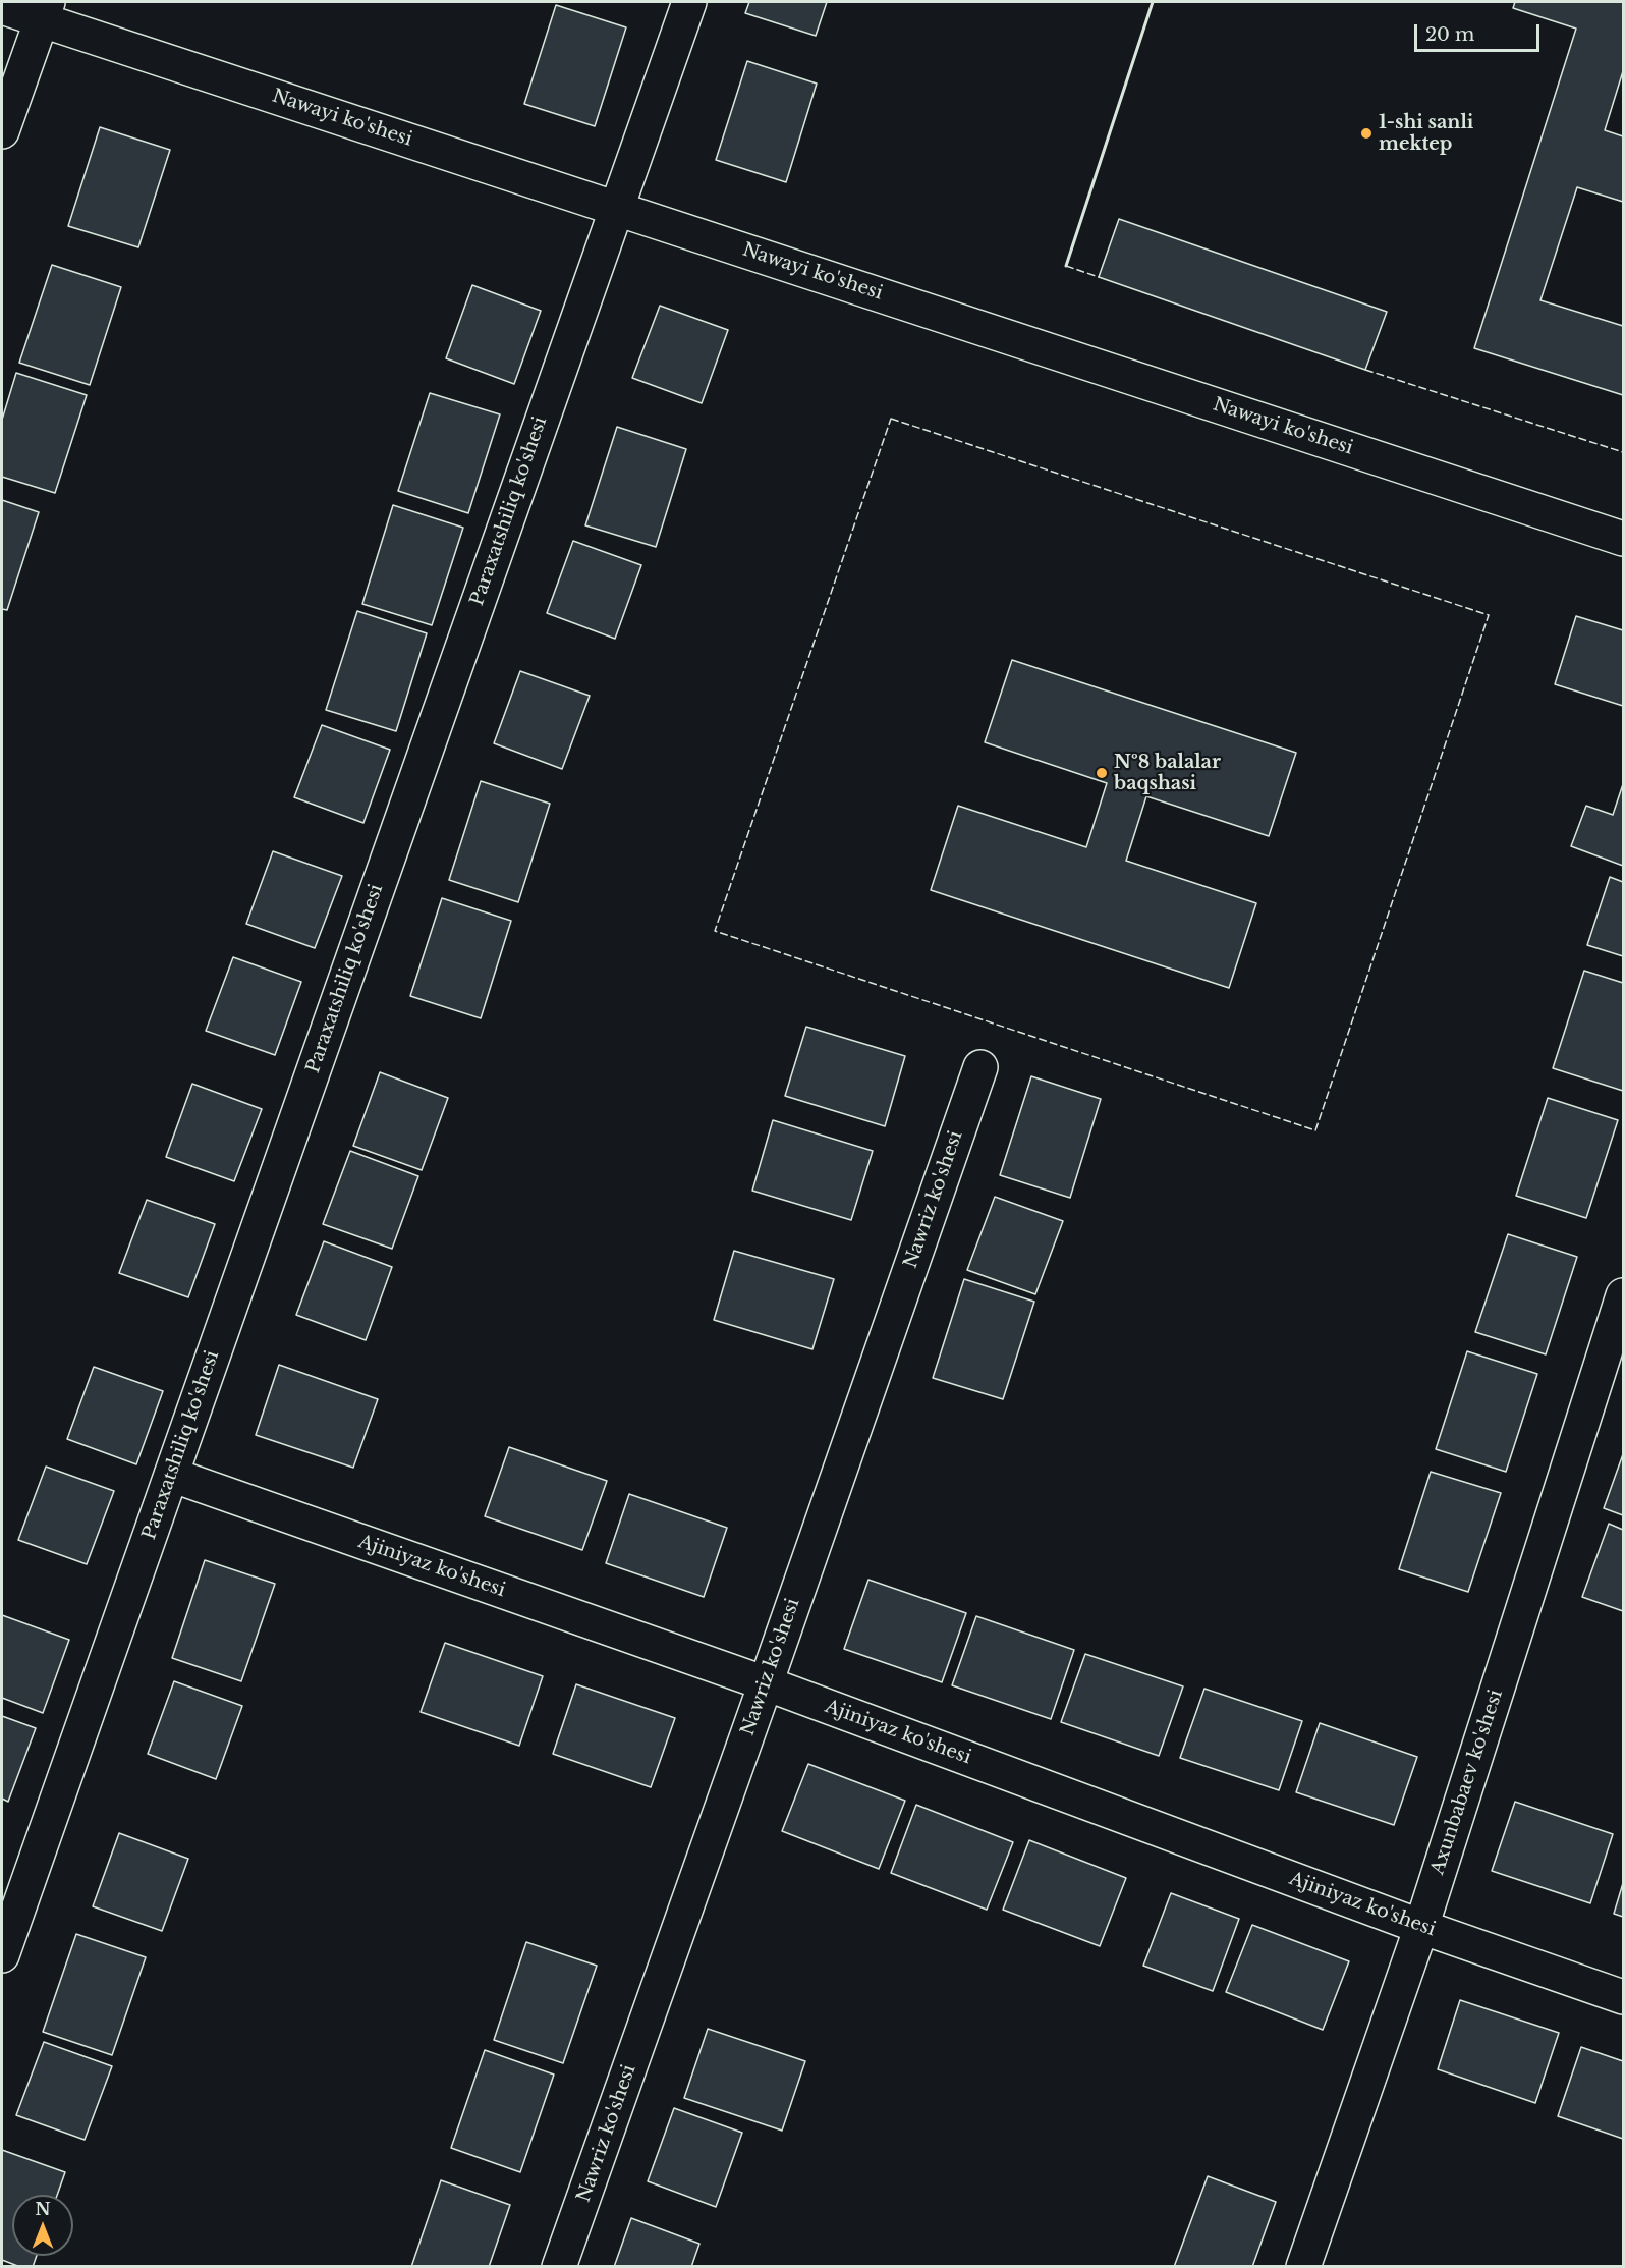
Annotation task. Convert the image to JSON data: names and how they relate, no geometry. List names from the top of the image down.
{
  "streets": {
    "street": [
      "Nawayi ko'shesi",
      "Paraxatshiliq ko'shesi",
      "Nawriz ko'shesi",
      "Ajiniyaz ko'shesi",
      "Axunbabaev ko'shesi"
    ]
  },
  "crossings": [
    ["Nawayi ko'shesi", "Paraxatshiliq ko'shesi"],
    ["Paraxatshiliq ko'shesi", "Ajiniyaz ko'shesi"],
    ["Nawriz ko'shesi", "Ajiniyaz ko'shesi"],
    ["Ajiniyaz ko'shesi", "Axunbabaev ko'shesi"]
  ],
  "places": ["1-shi sanli mektep", "№8 balalar baqshasi"],
  "scale_bar": "20 m",
  "north": "top"
}
